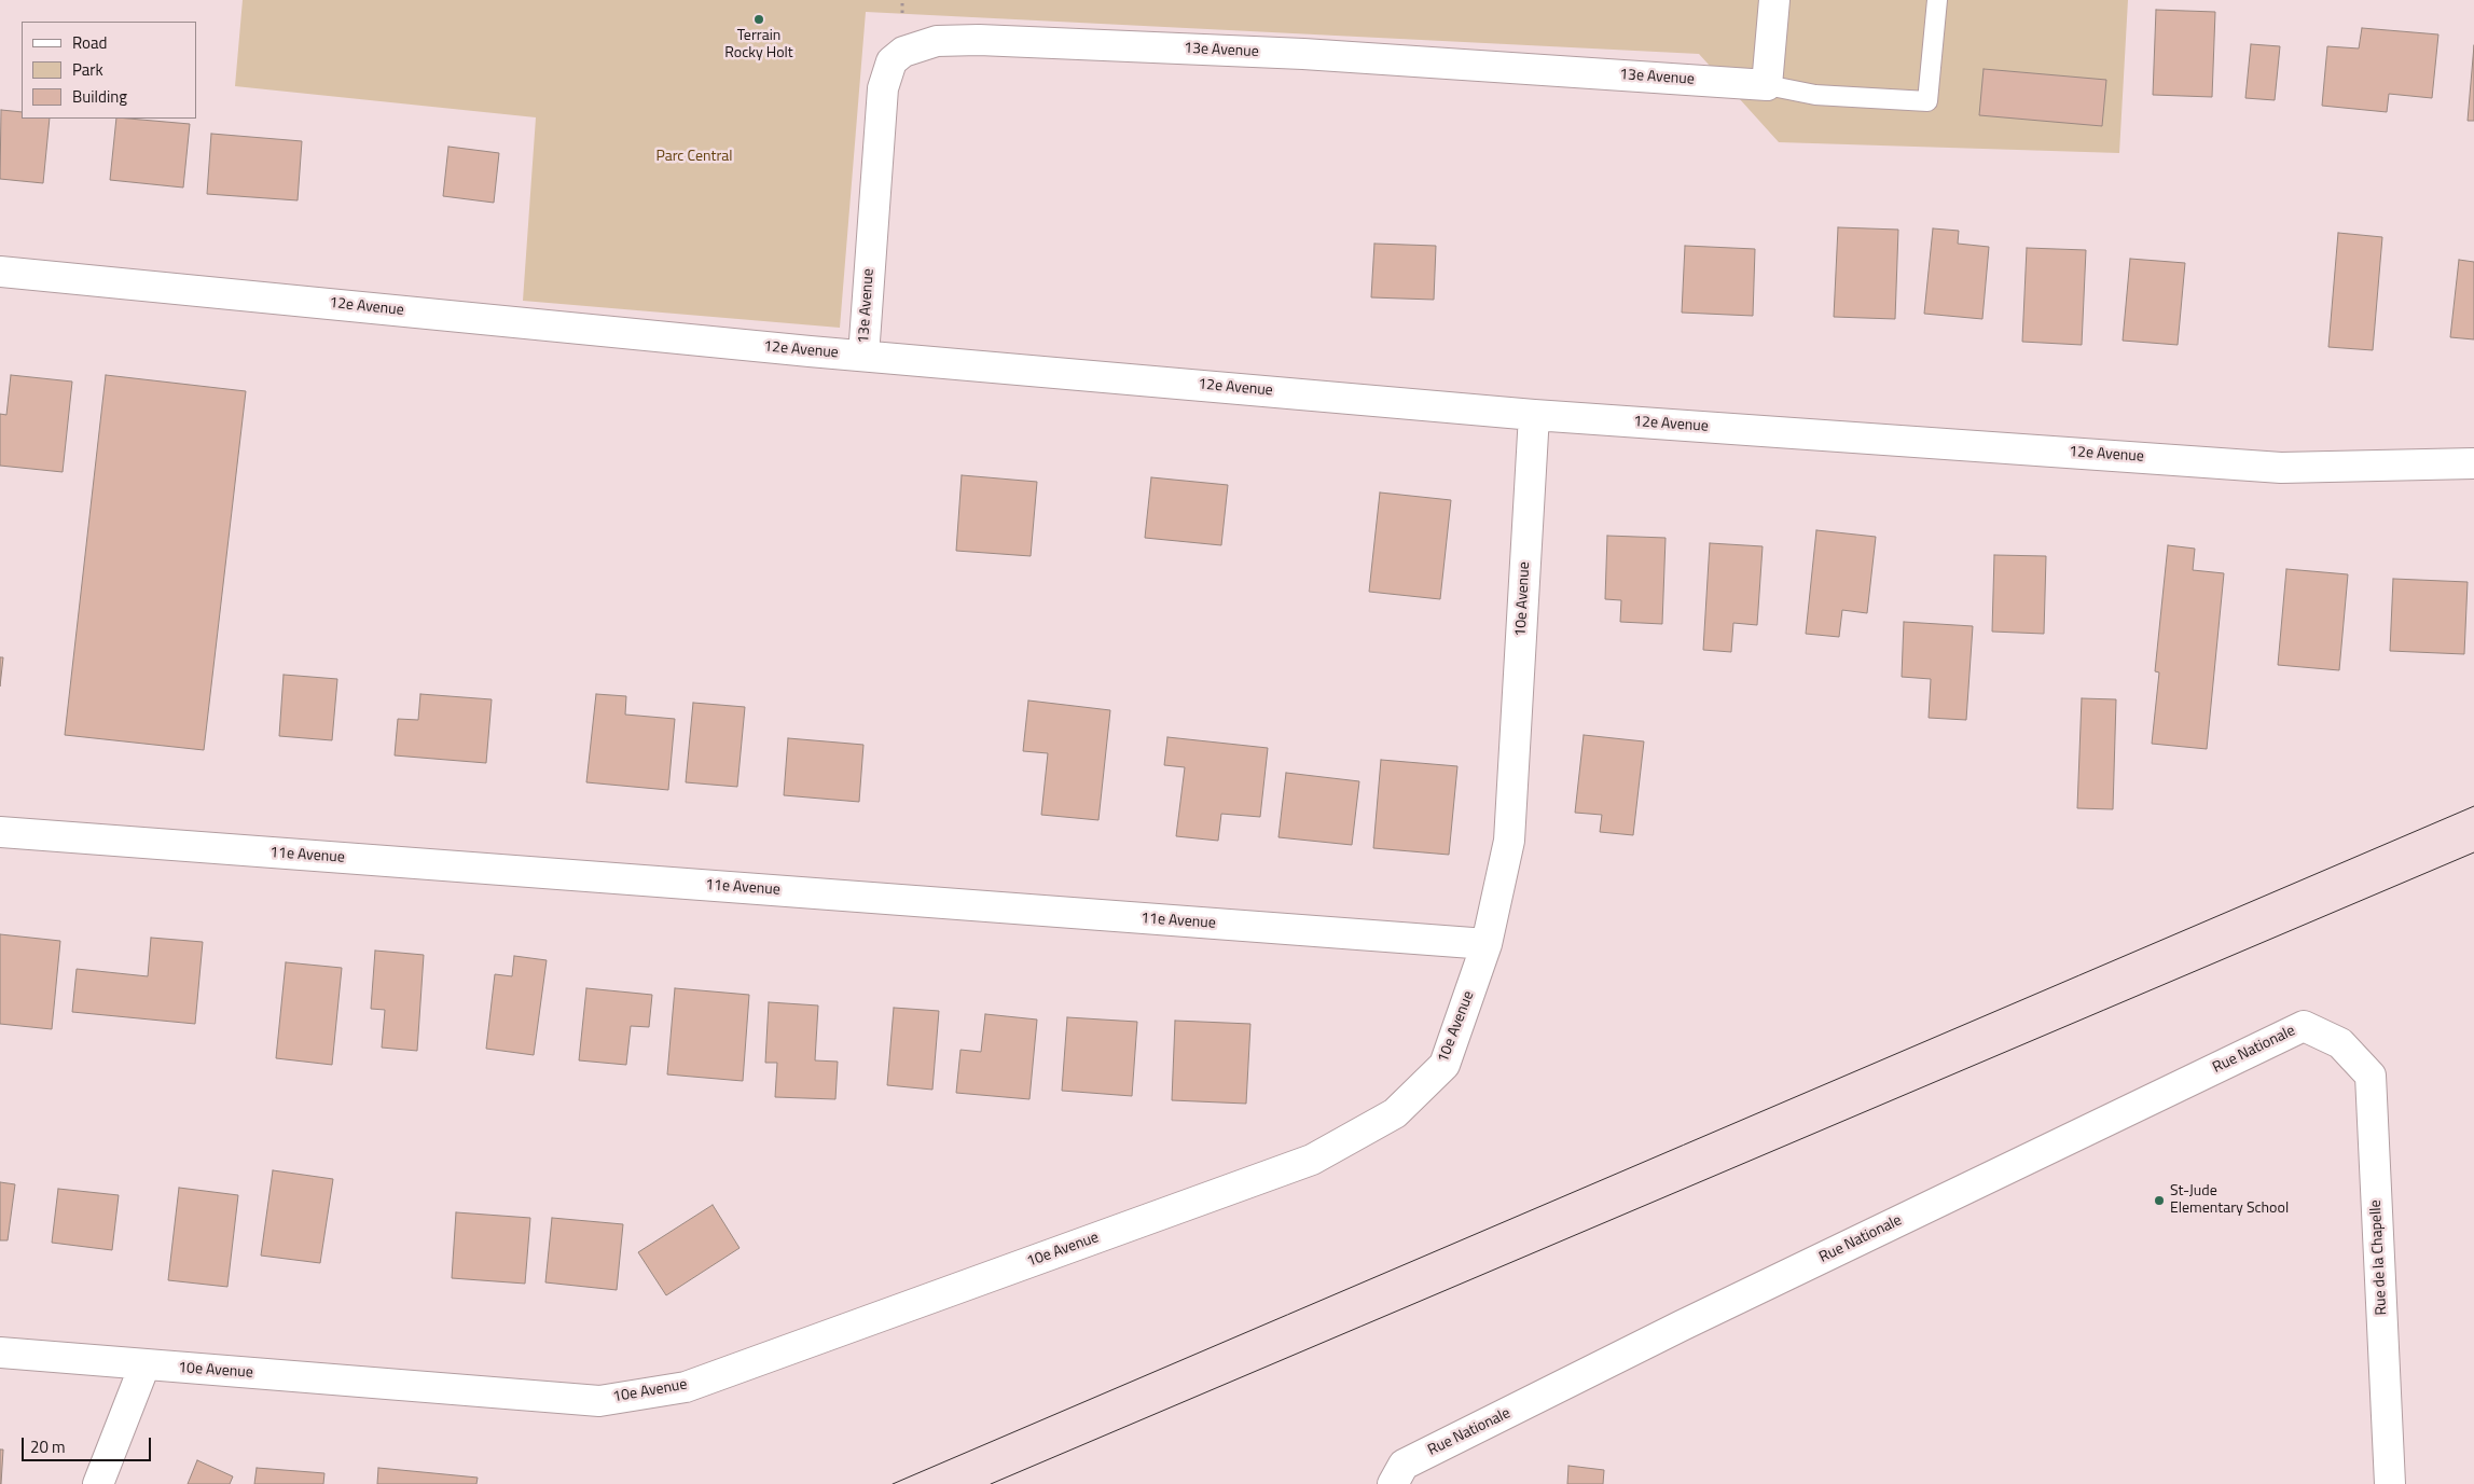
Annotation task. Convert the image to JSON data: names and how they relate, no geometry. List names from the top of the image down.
{
  "streets": {
    "street": [
      "13e Avenue",
      "12e Avenue",
      "10e Avenue",
      "11e Avenue",
      "Rue Nationale",
      "Rue de la Chapelle"
    ]
  },
  "crossings": [
    ["13e Avenue", "12e Avenue"],
    ["12e Avenue", "10e Avenue"],
    ["10e Avenue", "11e Avenue"],
    ["Rue Nationale", "Rue de la Chapelle"]
  ],
  "parks": ["Parc Central"],
  "places": ["Terrain Rocky Holt", "St-Jude Elementary School"],
  "legend": ["Road", "Park", "Building"],
  "scale_bar": "20 m"
}
